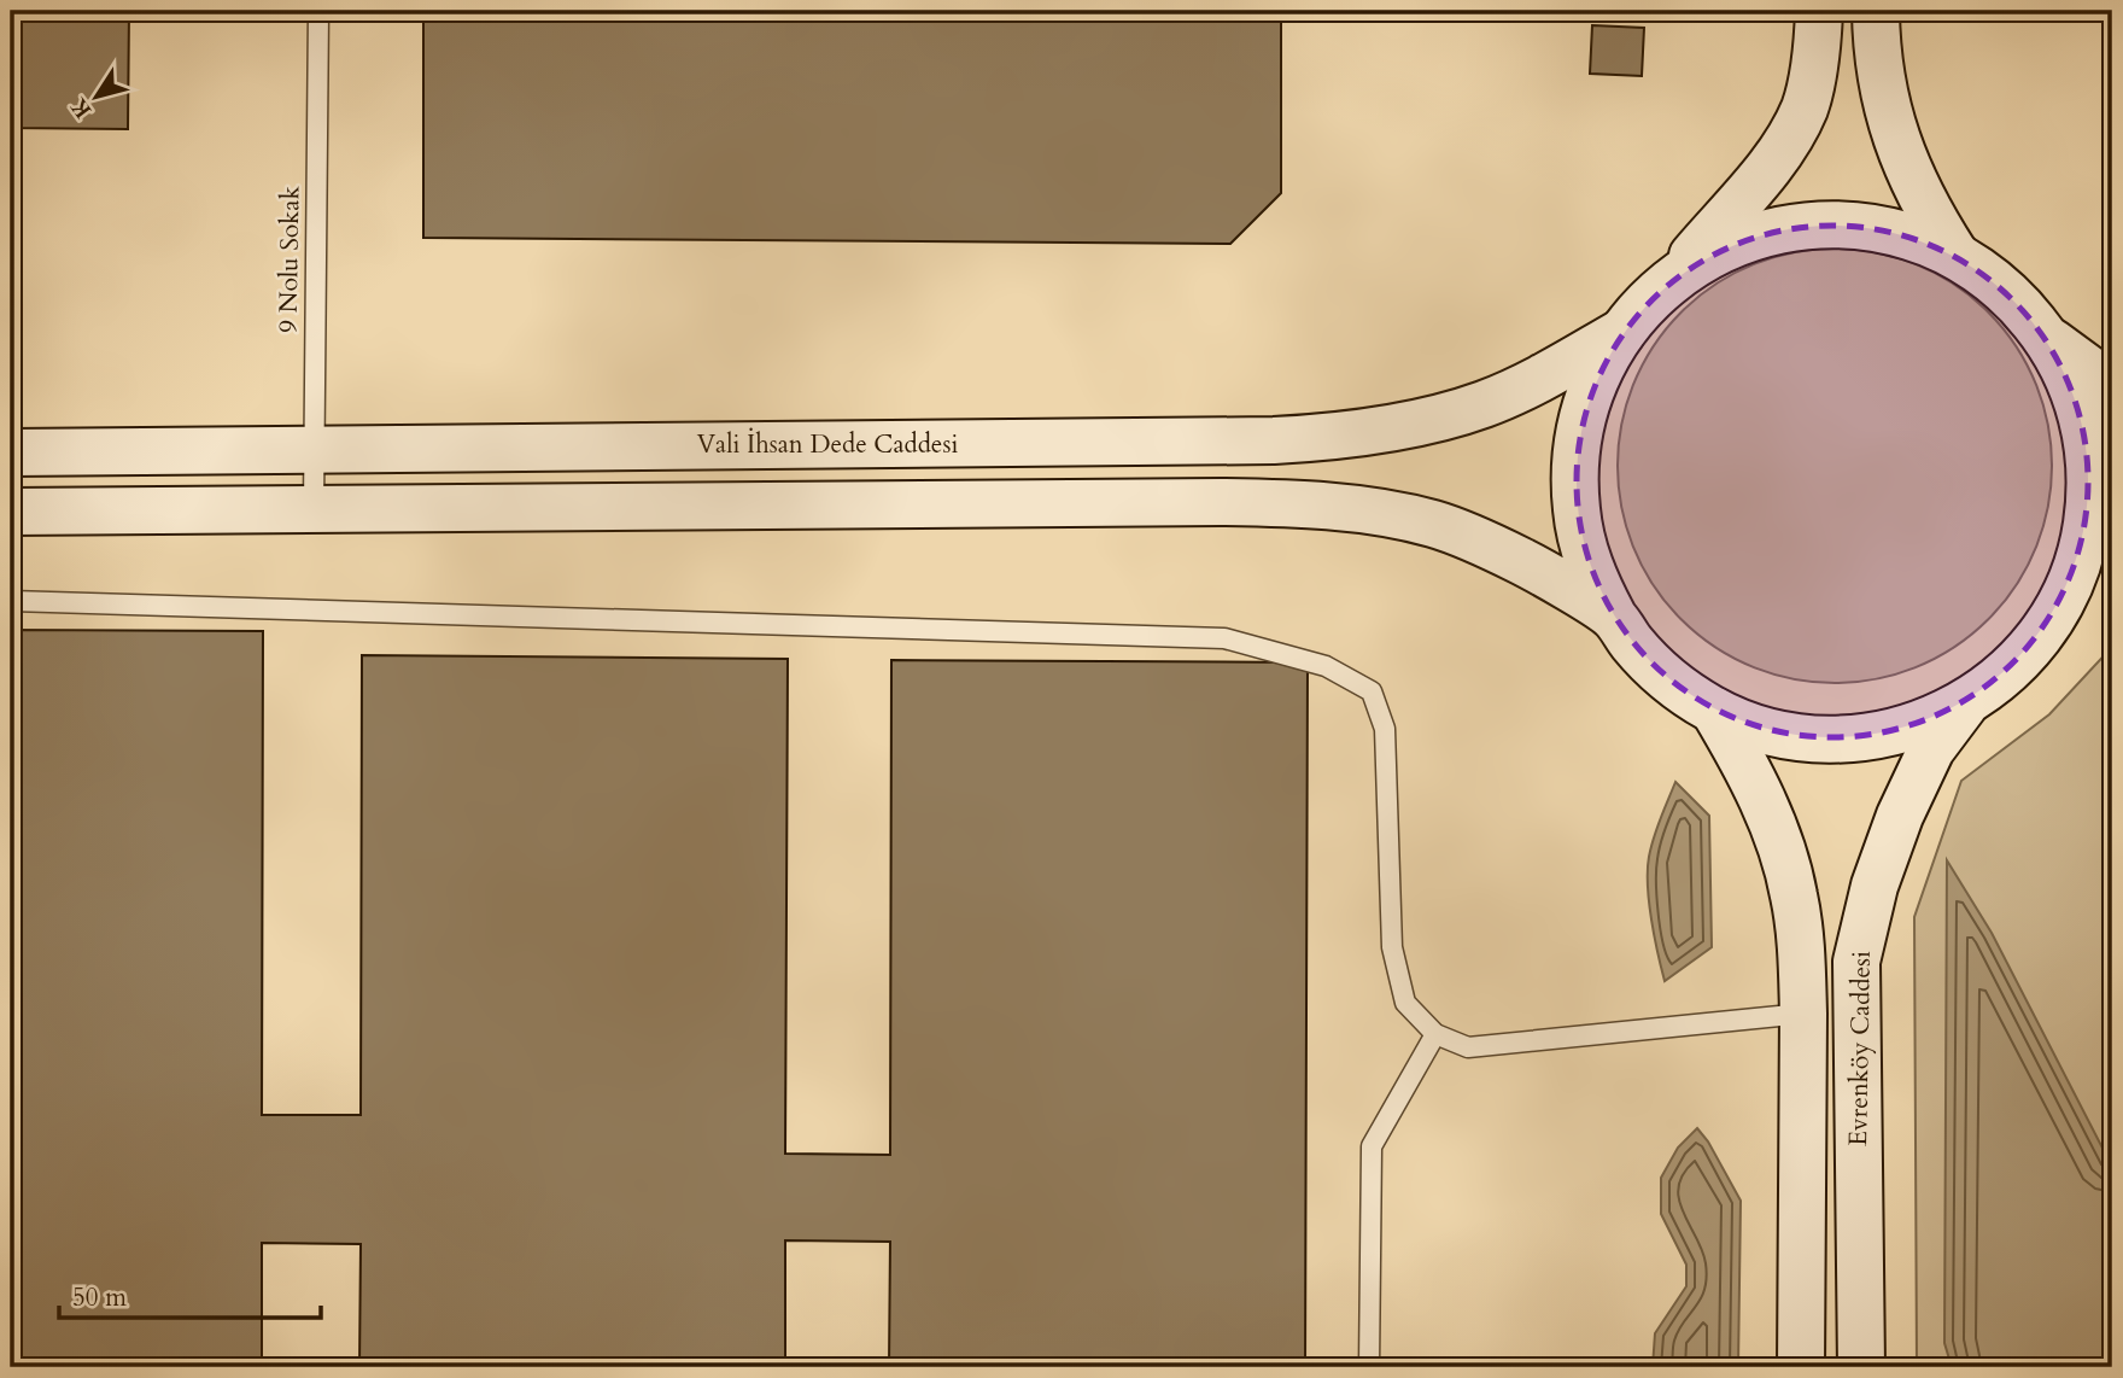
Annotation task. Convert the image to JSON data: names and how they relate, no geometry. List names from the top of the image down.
{
  "streets": {
    "main road": ["Vali İhsan Dede Caddesi", "Evrenköy Caddesi"],
    "lane": ["9 Nolu Sokak"]
  },
  "crossings": [
    ["9 Nolu Sokak", "Vali İhsan Dede Caddesi"]
  ],
  "scale_bar": "50 m",
  "north": "bottom left"
}
